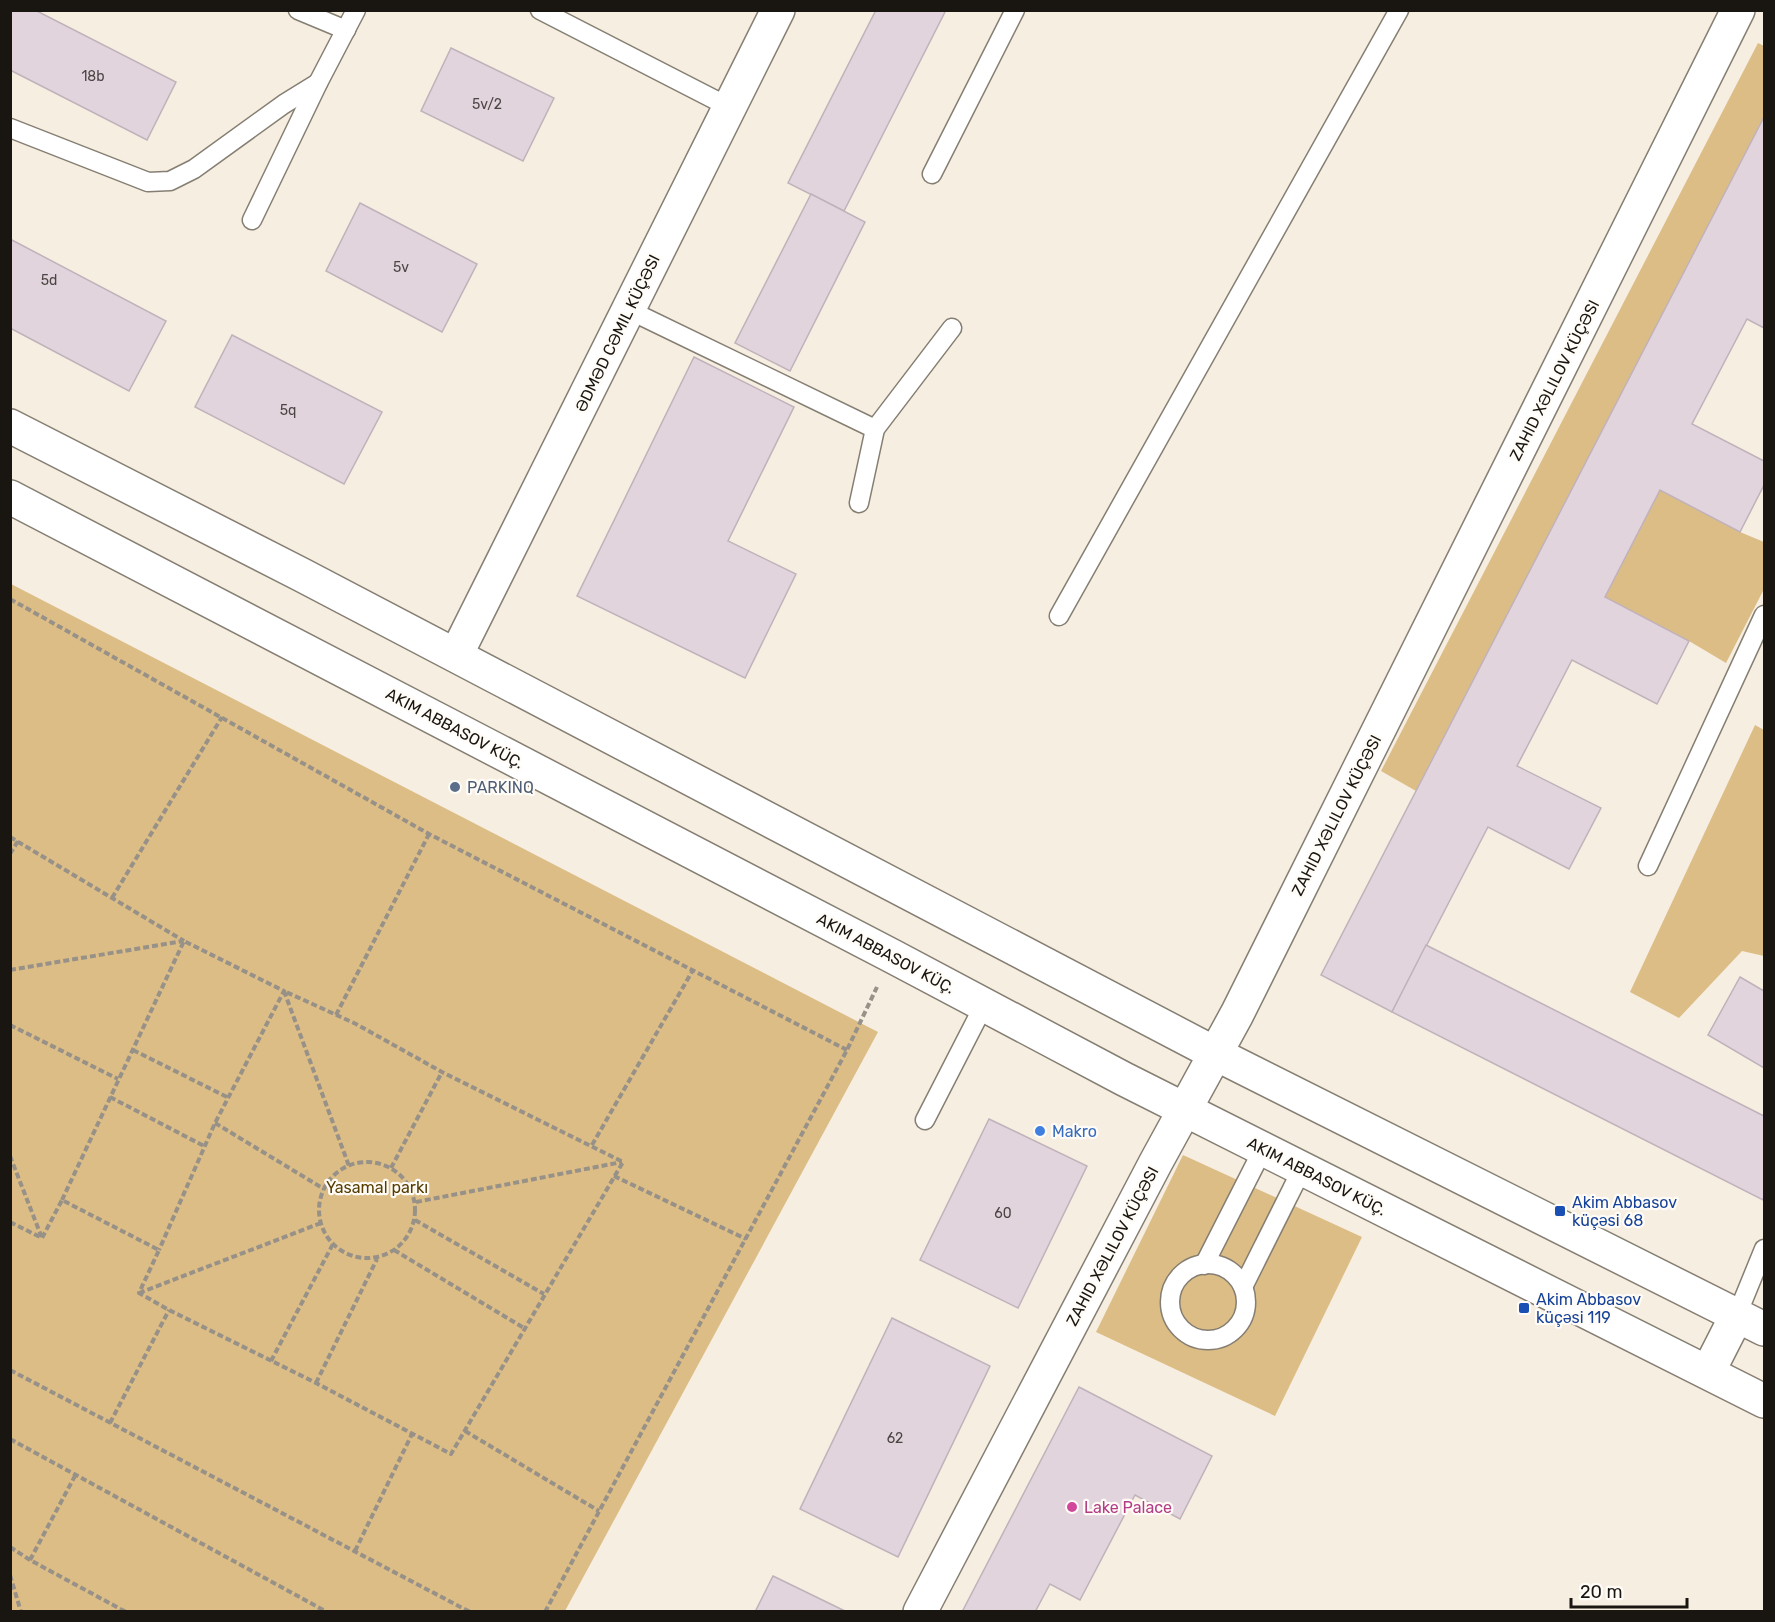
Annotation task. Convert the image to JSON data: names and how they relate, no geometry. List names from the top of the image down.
{
  "streets": {
    "main road": ["ƏDMƏD CƏMIL KÜÇƏSI", "ZAHID XƏLILOV KÜÇƏSI", "AKIM ABBASOV KÜÇ."]
  },
  "crossings": [
    ["ZAHID XƏLILOV KÜÇƏSI", "AKIM ABBASOV KÜÇ."]
  ],
  "parks": ["Yasamal parkı"],
  "places": {
    "other": ["PARKINQ", "Makro", "Lake Palace"],
    "transit": ["Akim Abbasov küçəsi 68", "Akim Abbasov küçəsi 119"]
  },
  "house_numbers": [
    "18b",
    "5v/2",
    "5v",
    "5d",
    "5q",
    "60",
    "62"
  ],
  "scale_bar": "20 m"
}
